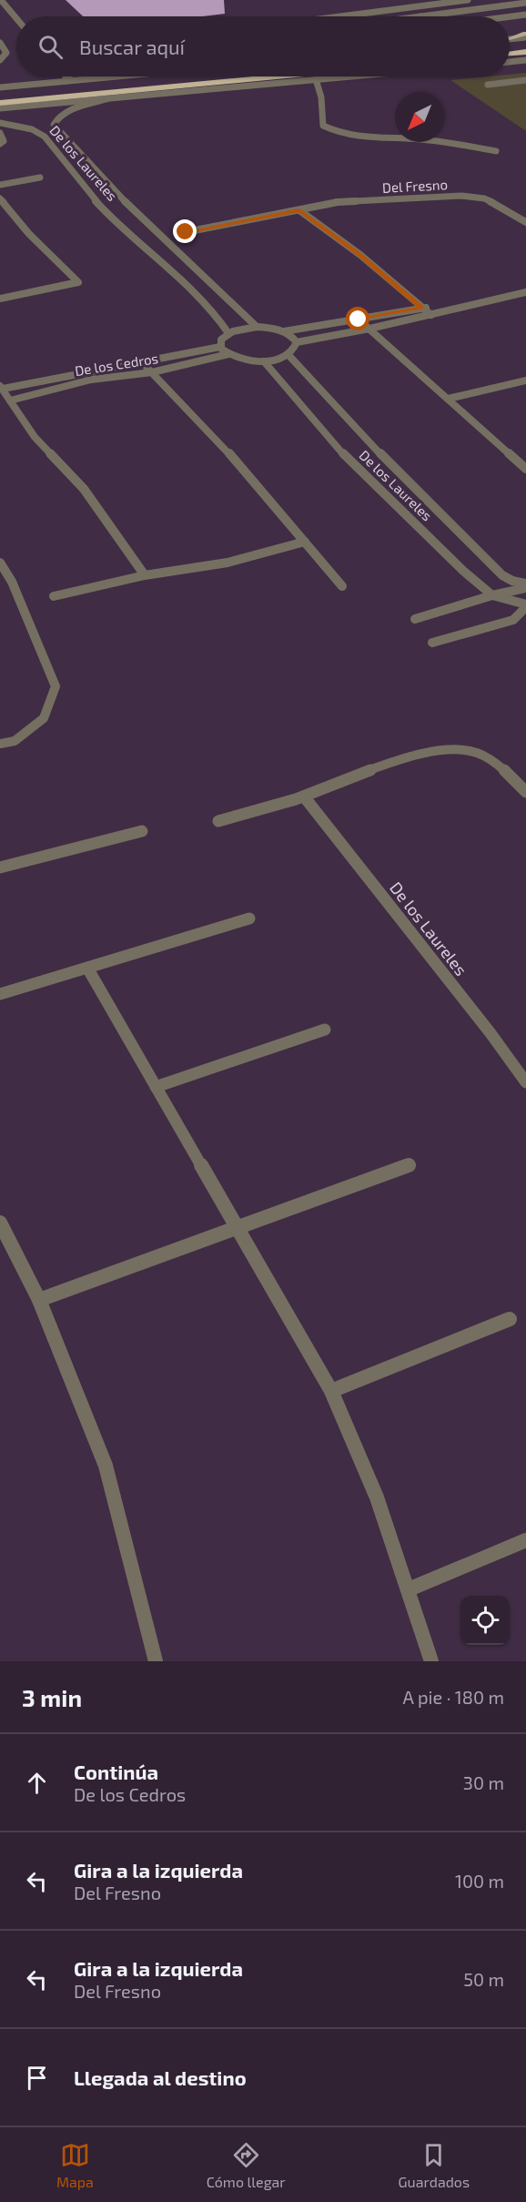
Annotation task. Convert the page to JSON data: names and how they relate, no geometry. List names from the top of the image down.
{
  "streets": {
    "street": ["De los Laureles", "Del Fresno", "De los Cedros"]
  },
  "north": "bottom left",
  "page": {
    "search": "Buscar aquí",
    "heading": ["3 min", "A pie · 180 m"],
    "list": [
      ["Continúa", "De los Cedros", "30 m"],
      ["Gira a la izquierda", "Del Fresno", "100 m"],
      ["Gira a la izquierda", "Del Fresno", "50 m"],
      "Llegada al destino"
    ],
    "nav": ["Mapa", "Cómo llegar", "Guardados"]
  }
}
